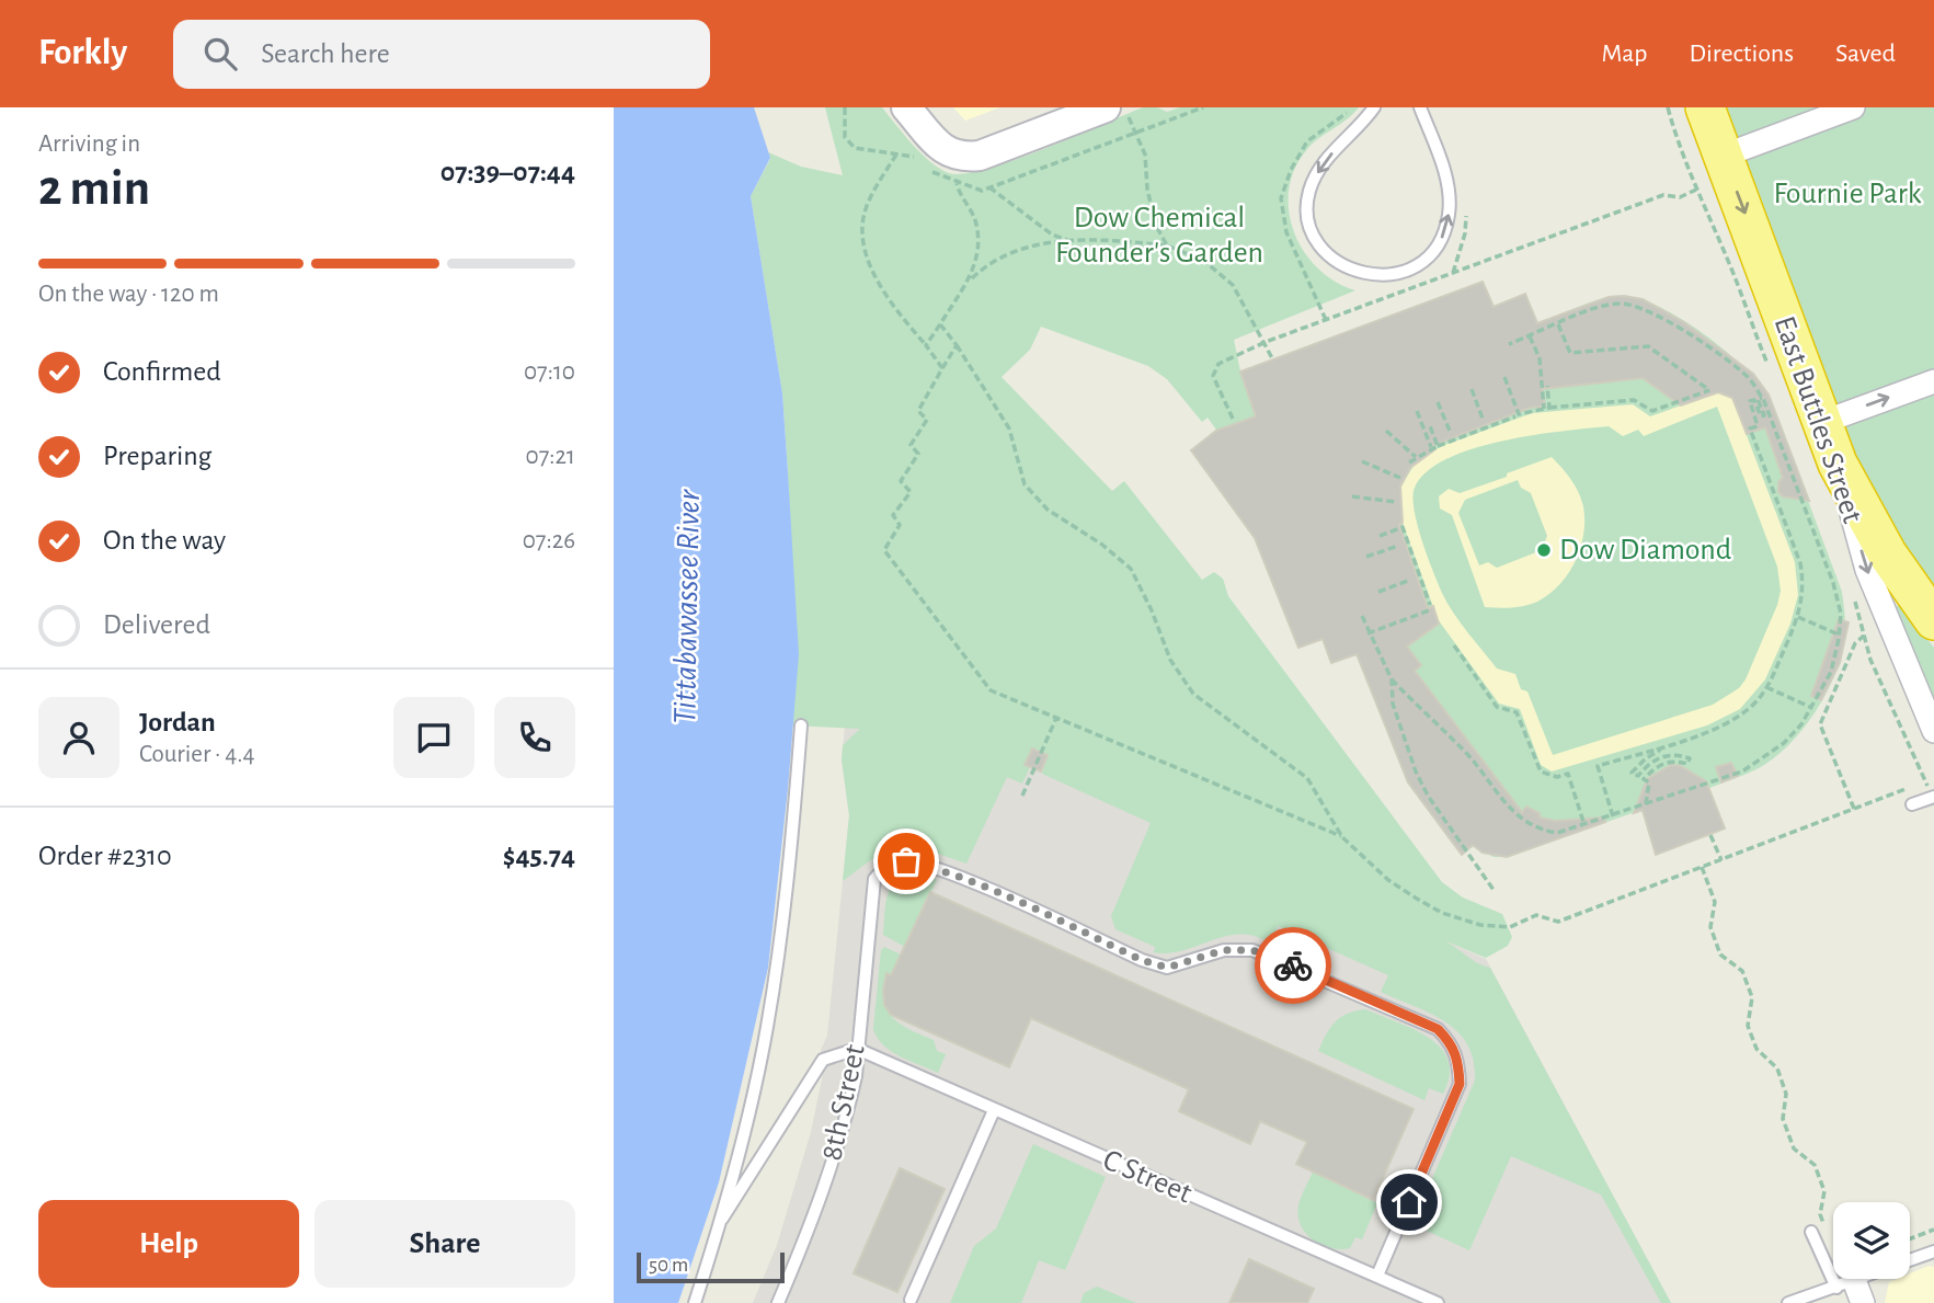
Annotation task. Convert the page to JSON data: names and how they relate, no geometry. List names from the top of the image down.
{
  "streets": {
    "highway": ["East Buttles Street"],
    "lane": ["8th Street", "C Street"]
  },
  "crossings": [
    ["8th Street", "C Street"]
  ],
  "water": ["Tittabawassee River"],
  "parks": ["Fournie Park", "Dow Chemical Founder's Garden"],
  "places": ["Dow Diamond"],
  "scale_bar": "50 m",
  "page": {
    "header": "Forkly",
    "search": "Search here",
    "nav": ["Map", "Directions", "Saved"],
    "heading": ["2 min", "Arriving in", "07:39–07:44"],
    "panel": [
      "Jordan",
      "Courier · 4.4",
      "Order #2310",
      "$45.74"
    ],
    "bar": "On the way · 120 m",
    "list": [
      ["Confirmed", "07:10"],
      ["Preparing", "07:21"],
      ["On the way", "07:26"],
      "Delivered"
    ],
    "buttons": ["Help", "Share"],
    "scale": "50 m"
  }
}
